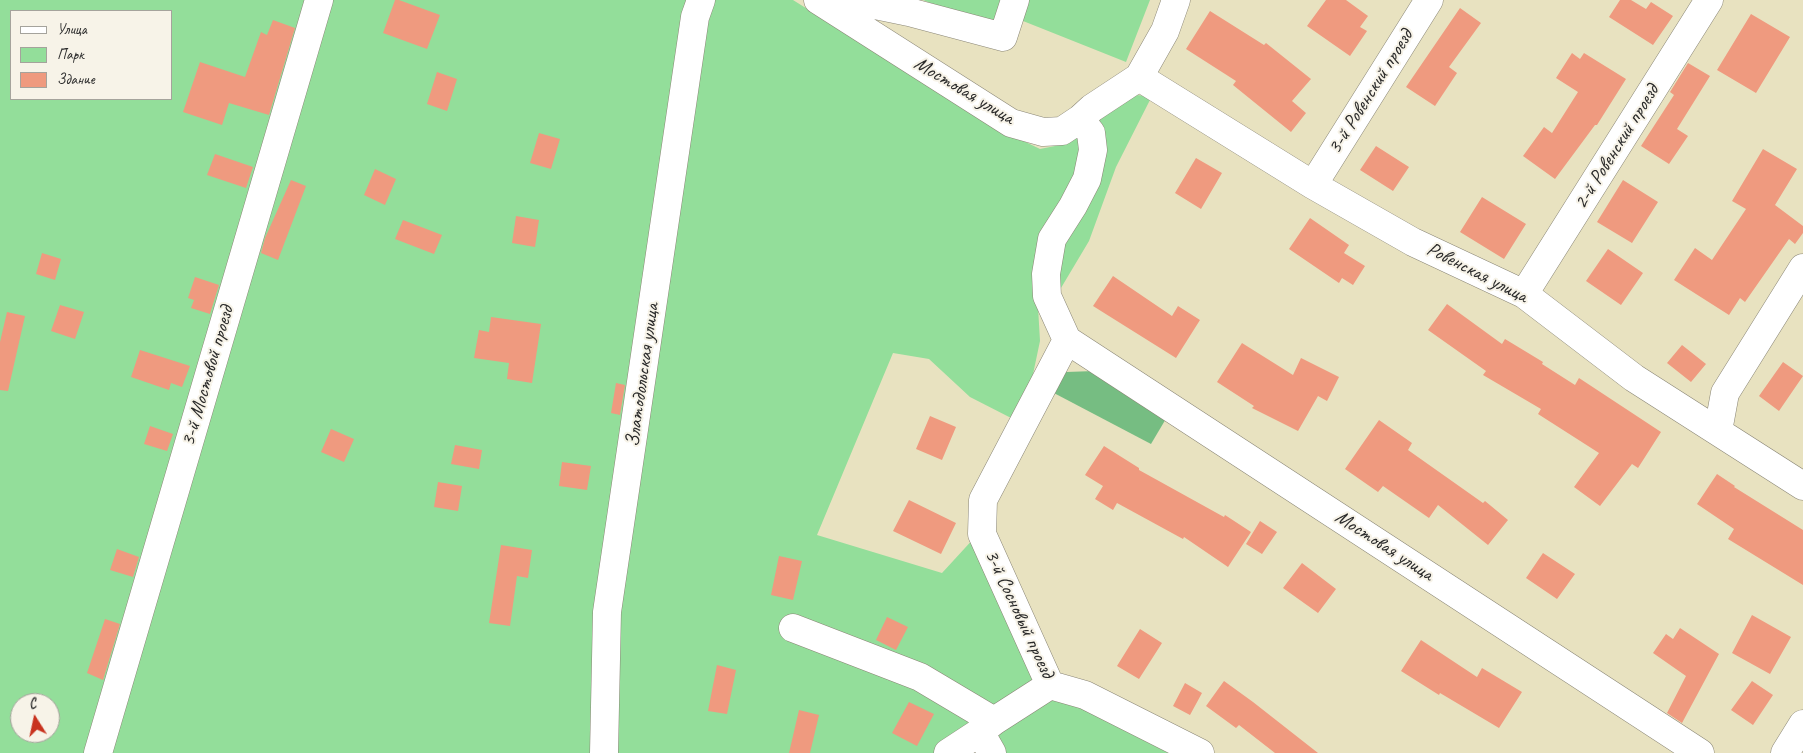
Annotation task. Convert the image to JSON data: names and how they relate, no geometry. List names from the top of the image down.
{
  "streets": {
    "street": [
      "Мостовая улица",
      "3-й Ровенский проезд",
      "2-й Ровенский проезд",
      "Ровенская улица",
      "Златодольская улица",
      "3-й Мостовой проезд",
      "3-й Сосновый проезд"
    ]
  },
  "crossings": [
    ["Мостовая улица", "Ровенская улица"],
    ["Мостовая улица", "3-й Сосновый проезд"],
    ["3-й Ровенский проезд", "Ровенская улица"],
    ["2-й Ровенский проезд", "Ровенская улица"]
  ],
  "legend": ["Улица", "Парк", "Здание"],
  "north": "top"
}
